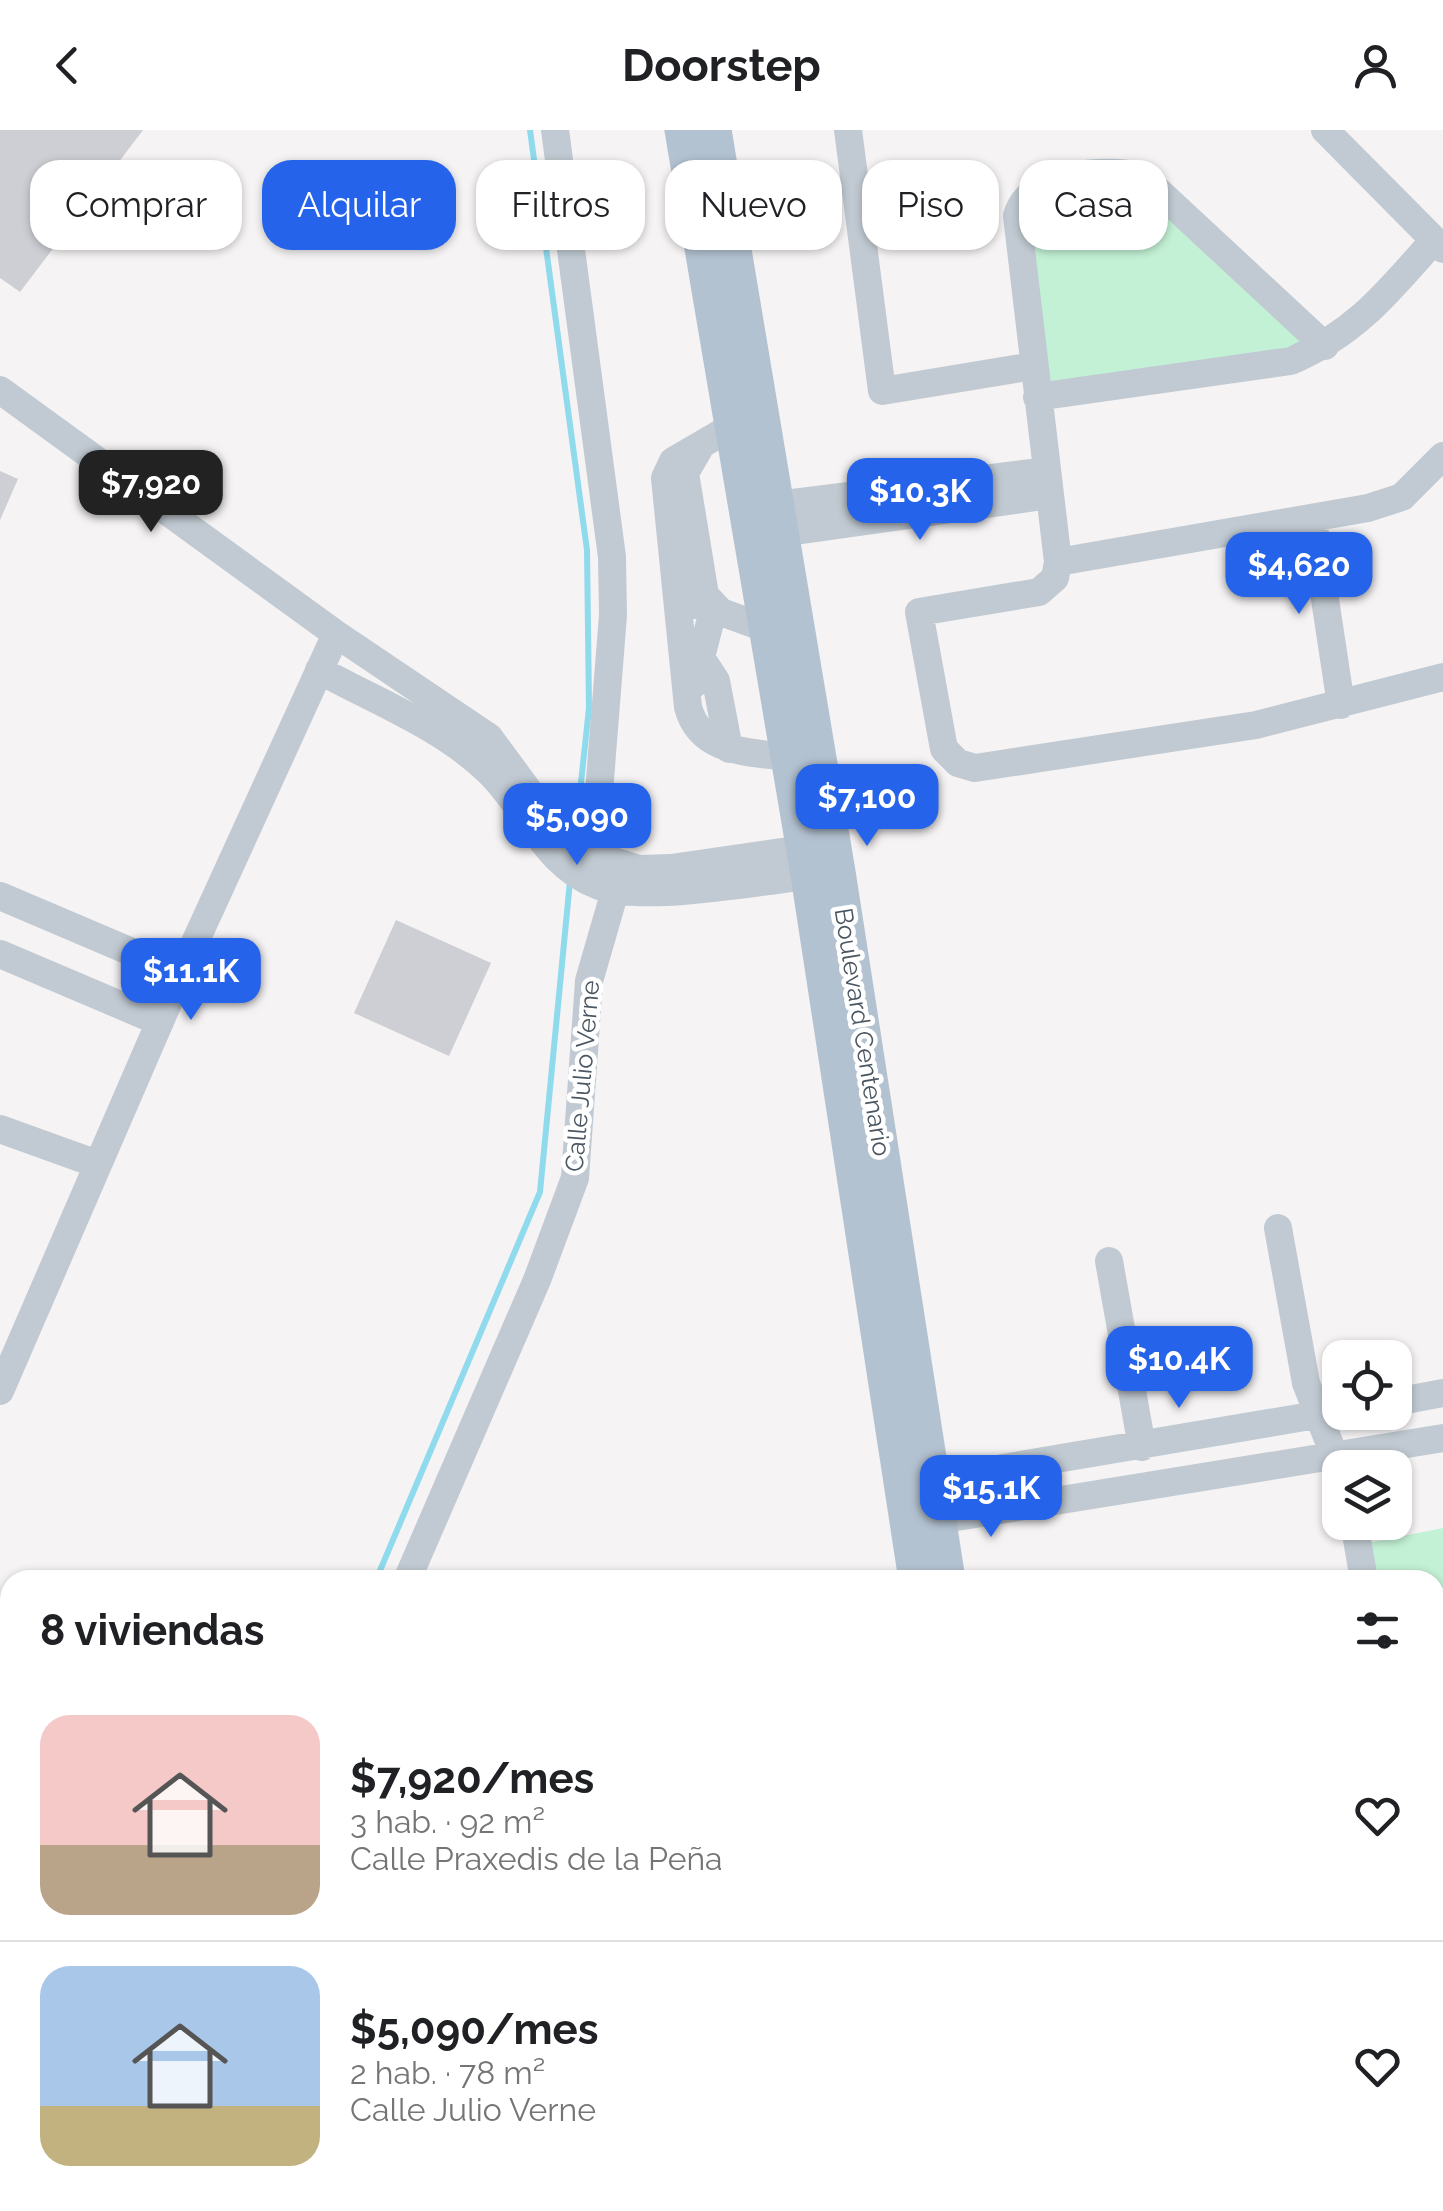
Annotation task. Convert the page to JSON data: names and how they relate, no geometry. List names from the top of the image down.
{
  "streets": {
    "main road": ["Boulevard Centenario"],
    "street": ["Calle Julio Verne"]
  },
  "page": {
    "header": "Doorstep",
    "chip": [
      "Comprar",
      "Alquilar",
      "Filtros",
      "Nuevo",
      "Piso",
      "Casa"
    ],
    "price": [
      "$7,920",
      "$10.3K",
      "$4,620",
      "$7,100",
      "$5,090",
      "$11.1K",
      "$10.4K",
      "$15.1K"
    ],
    "heading": "8 viviendas",
    "list": [
      {
        "name": "$7,920/mes",
        "note": "3 hab. · 92 m² · Calle Praxedis de la Peña"
      },
      {
        "name": "$5,090/mes",
        "note": "2 hab. · 78 m² · Calle Julio Verne"
      }
    ]
  }
}
